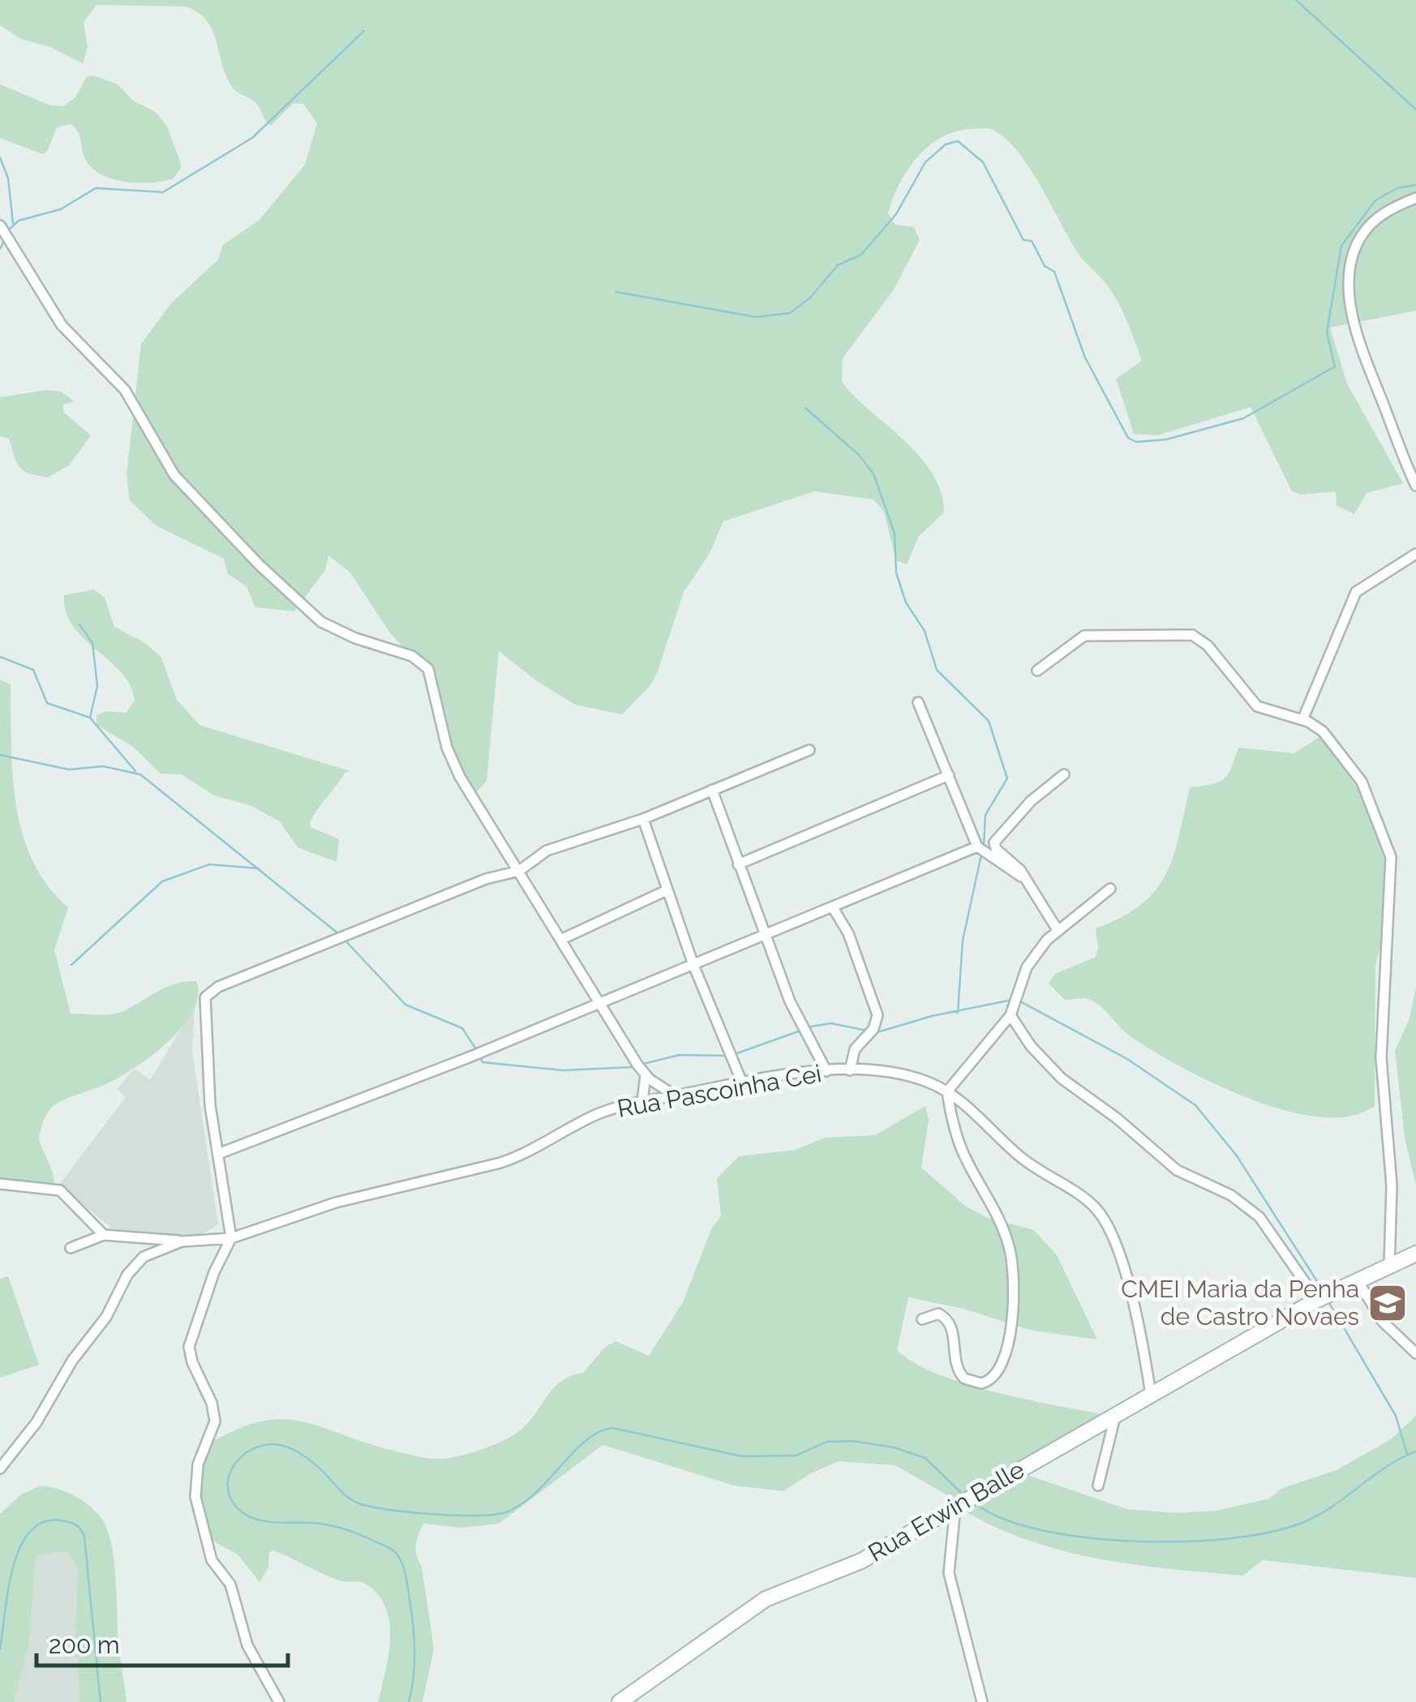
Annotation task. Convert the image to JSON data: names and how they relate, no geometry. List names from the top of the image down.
{
  "streets": {
    "street": ["Rua Pascoinha Cei", "Rua Erwin Balle"]
  },
  "crossings": [
    ["Rua Pascoinha Cei", "Rua Erwin Balle"]
  ],
  "places": {
    "school or university": ["CMEI Maria da Penha de Castro Novaes"]
  },
  "scale_bar": "200 m"
}
